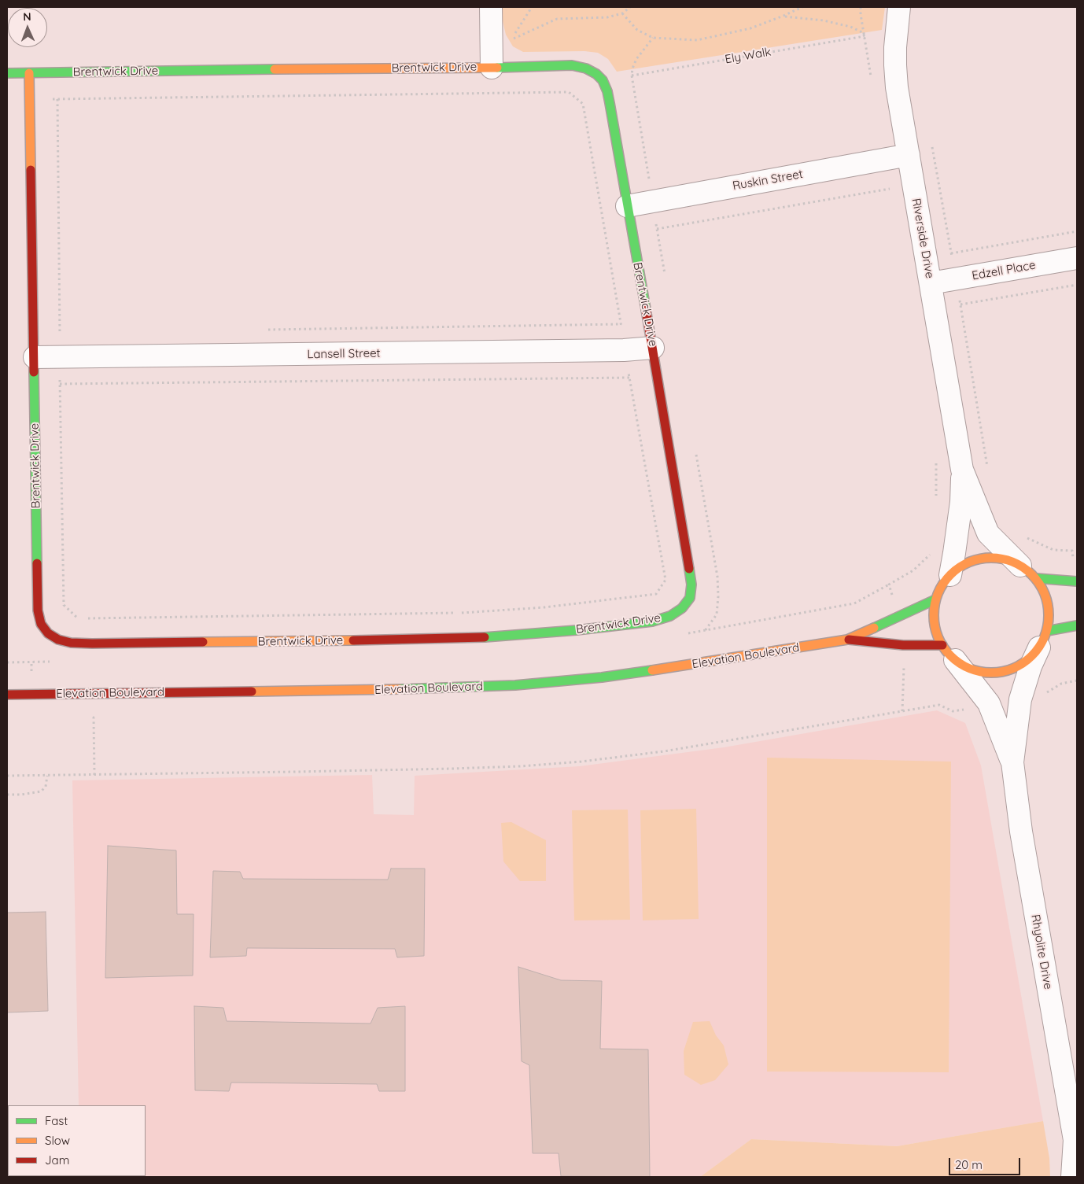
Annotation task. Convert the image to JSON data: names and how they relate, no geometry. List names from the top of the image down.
{
  "streets": {
    "street": [
      "Brentwick Drive",
      "Ruskin Street",
      "Riverside Drive",
      "Edzell Place",
      "Lansell Street",
      "Elevation Boulevard",
      "Rhyolite Drive"
    ],
    "path": ["Ely Walk"]
  },
  "crossings": [
    ["Brentwick Drive", "Ruskin Street"],
    ["Brentwick Drive", "Lansell Street"],
    ["Ruskin Street", "Riverside Drive"],
    ["Riverside Drive", "Edzell Place"],
    ["Riverside Drive", "Elevation Boulevard"],
    ["Riverside Drive", "Rhyolite Drive"],
    ["Elevation Boulevard", "Rhyolite Drive"]
  ],
  "legend": ["Fast", "Slow", "Jam"],
  "scale_bar": "20 m",
  "north": "top"
}
